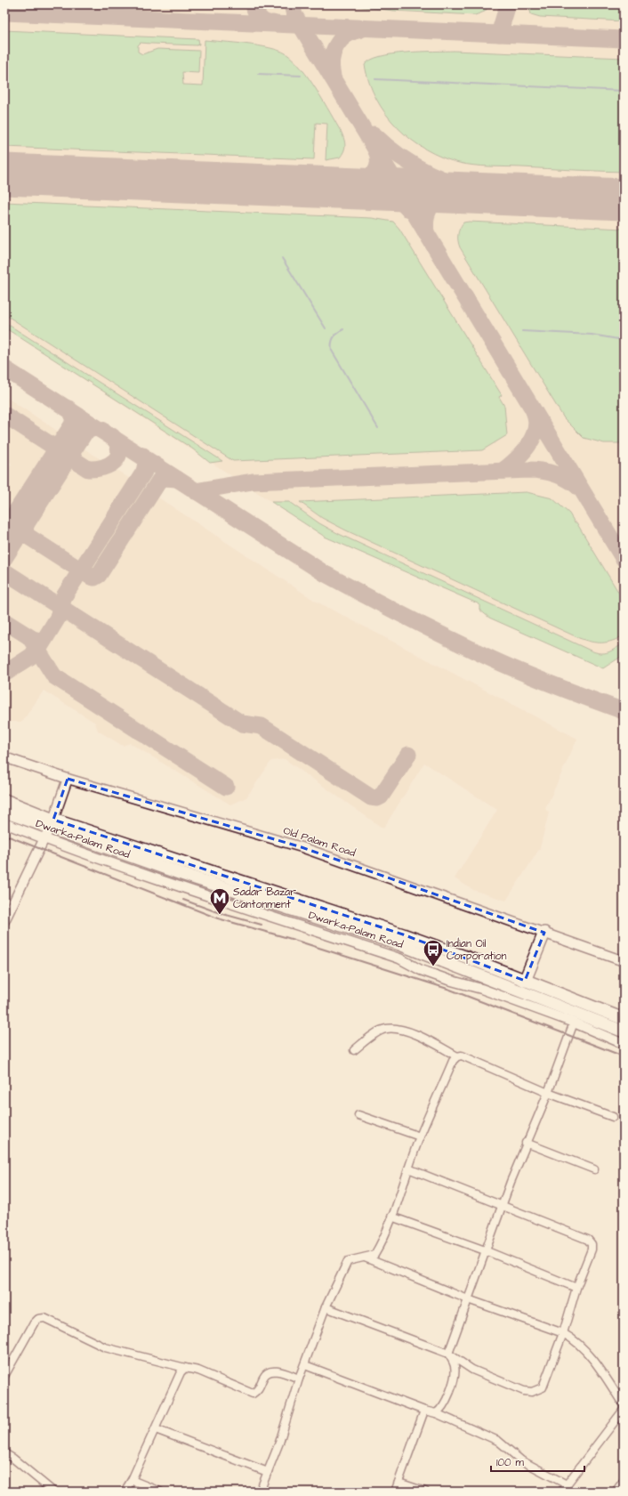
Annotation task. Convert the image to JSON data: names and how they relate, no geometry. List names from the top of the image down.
{
  "streets": {
    "main road": ["Dwarka-Palam Road"],
    "street": ["Old Palam Road"]
  },
  "places": {
    "metro station": ["Sadar Bazar Cantonment"],
    "bus stop": ["Indian Oil Corporation"]
  },
  "scale_bar": "100 m"
}
